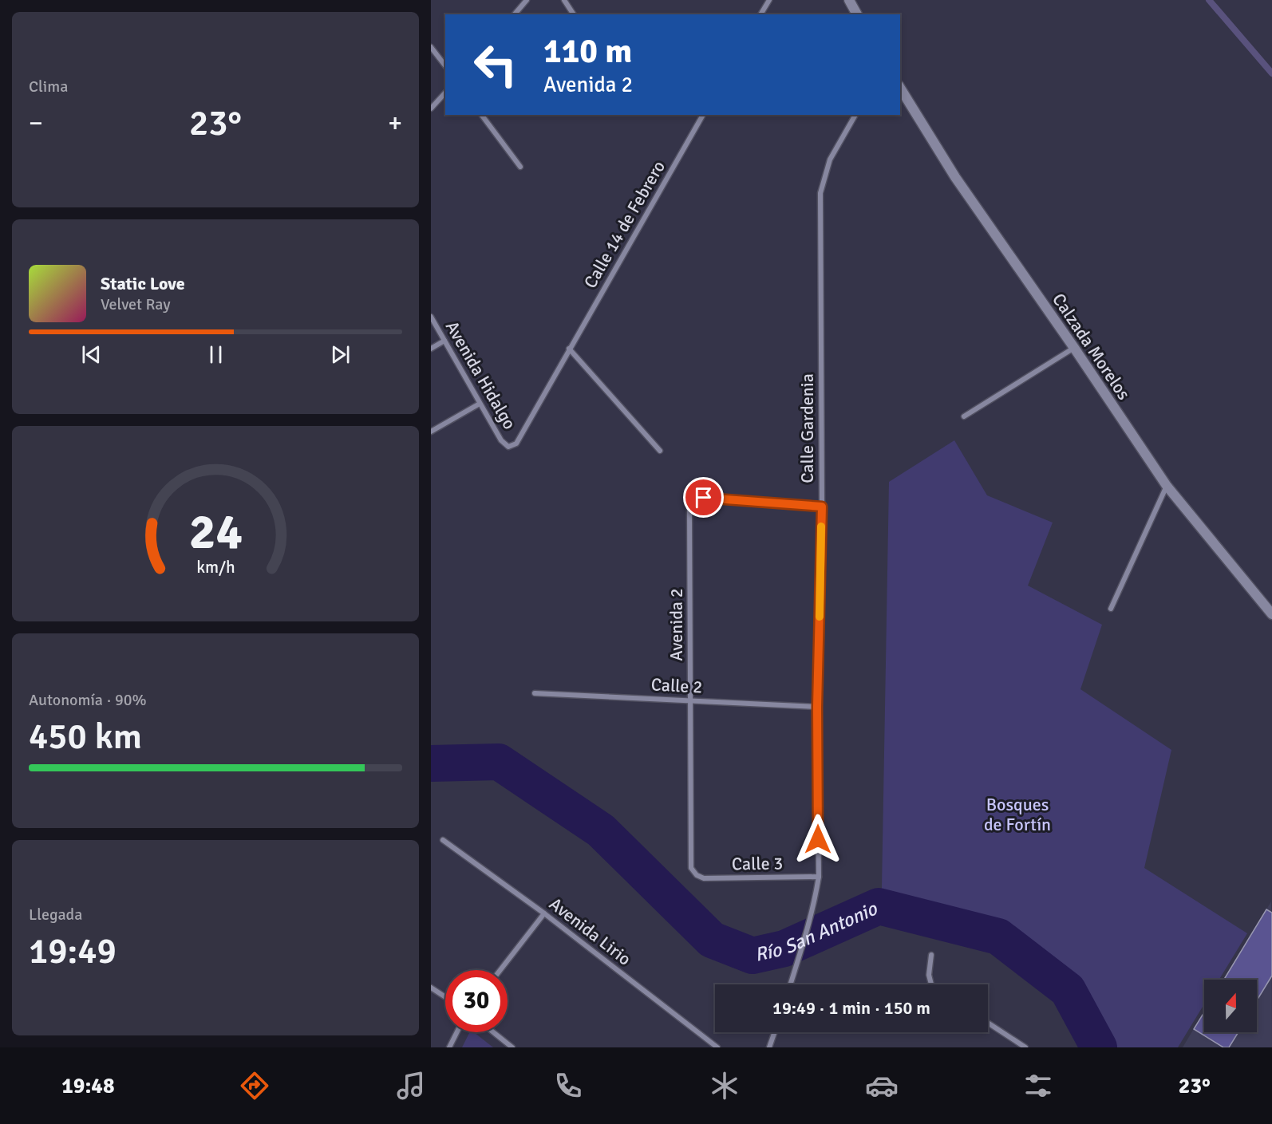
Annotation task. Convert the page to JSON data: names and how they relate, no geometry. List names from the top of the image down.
{
  "streets": {
    "street": [
      "Calle 14 de Febrero",
      "Calzada Morelos",
      "Avenida Hidalgo",
      "Calle Gardenia",
      "Avenida 2",
      "Calle 2",
      "Calle 3",
      "Avenida Lirio"
    ]
  },
  "crossings": [
    ["Calle 14 de Febrero", "Avenida Hidalgo"],
    ["Calle Gardenia", "Avenida 2"],
    ["Calle Gardenia", "Calle 2"],
    ["Calle Gardenia", "Calle 3"],
    ["Avenida 2", "Calle 2"],
    ["Avenida 2", "Calle 3"]
  ],
  "water": ["Río San Antonio"],
  "parks": ["Bosques de Fortín"],
  "north": "top",
  "page": {
    "tile": [
      "Clima",
      ["Autonomía · 90%", "450 km"],
      ["Llegada", "19:49"]
    ],
    "turn": ["110 m", "Avenida 2"],
    "heat": ["−", "23°", "+"],
    "song": ["Static Love", "Velvet Ray"],
    "limit": "30",
    "trip": "19:49 · 1 min · 150 m",
    "tabs": ["19:48", "23°"],
    "gauge": ["24", "km/h"]
  }
}
